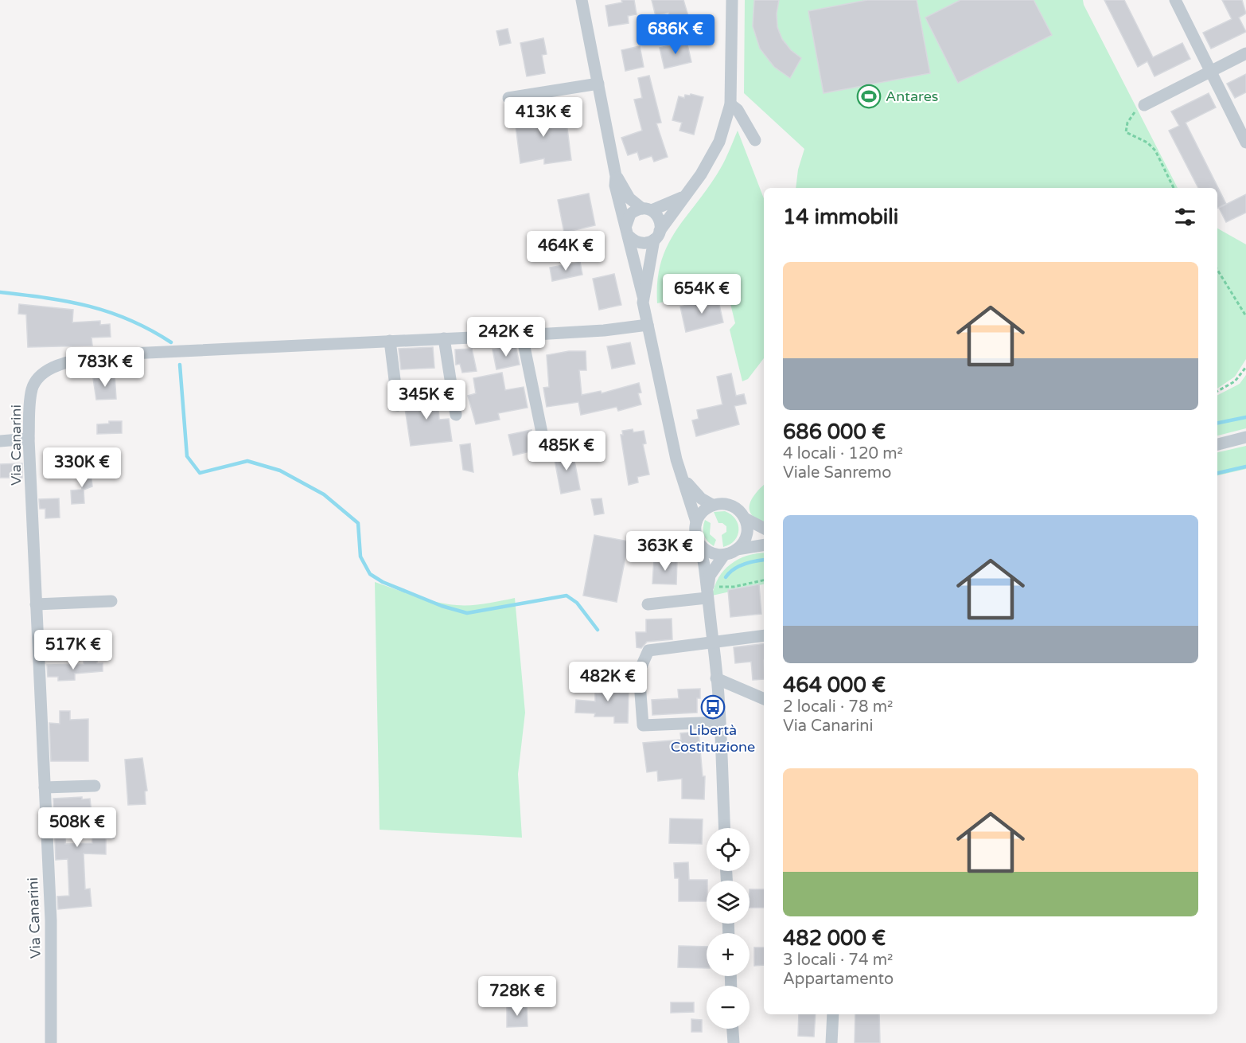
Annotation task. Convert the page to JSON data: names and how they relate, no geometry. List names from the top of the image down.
{
  "streets": {
    "street": ["Via Canarini"]
  },
  "places": {
    "sports": ["Antares"],
    "bus stop": ["Libertà Costituzione"]
  },
  "page": {
    "price": [
      "686K €",
      "413K €",
      "464K €",
      "654K €",
      "242K €",
      "783K €",
      "345K €",
      "485K €",
      "330K €",
      "363K €",
      "517K €",
      "482K €",
      "508K €",
      "728K €"
    ],
    "heading": "14 immobili",
    "list": [
      {
        "name": "686 000 €",
        "note": "4 locali · 120 m² · Viale Sanremo"
      },
      {
        "name": "464 000 €",
        "note": "2 locali · 78 m² · Via Canarini"
      },
      {
        "name": "482 000 €",
        "note": "3 locali · 74 m² · Appartamento"
      }
    ],
    "map_buttons": ["+", "−"]
  }
}
